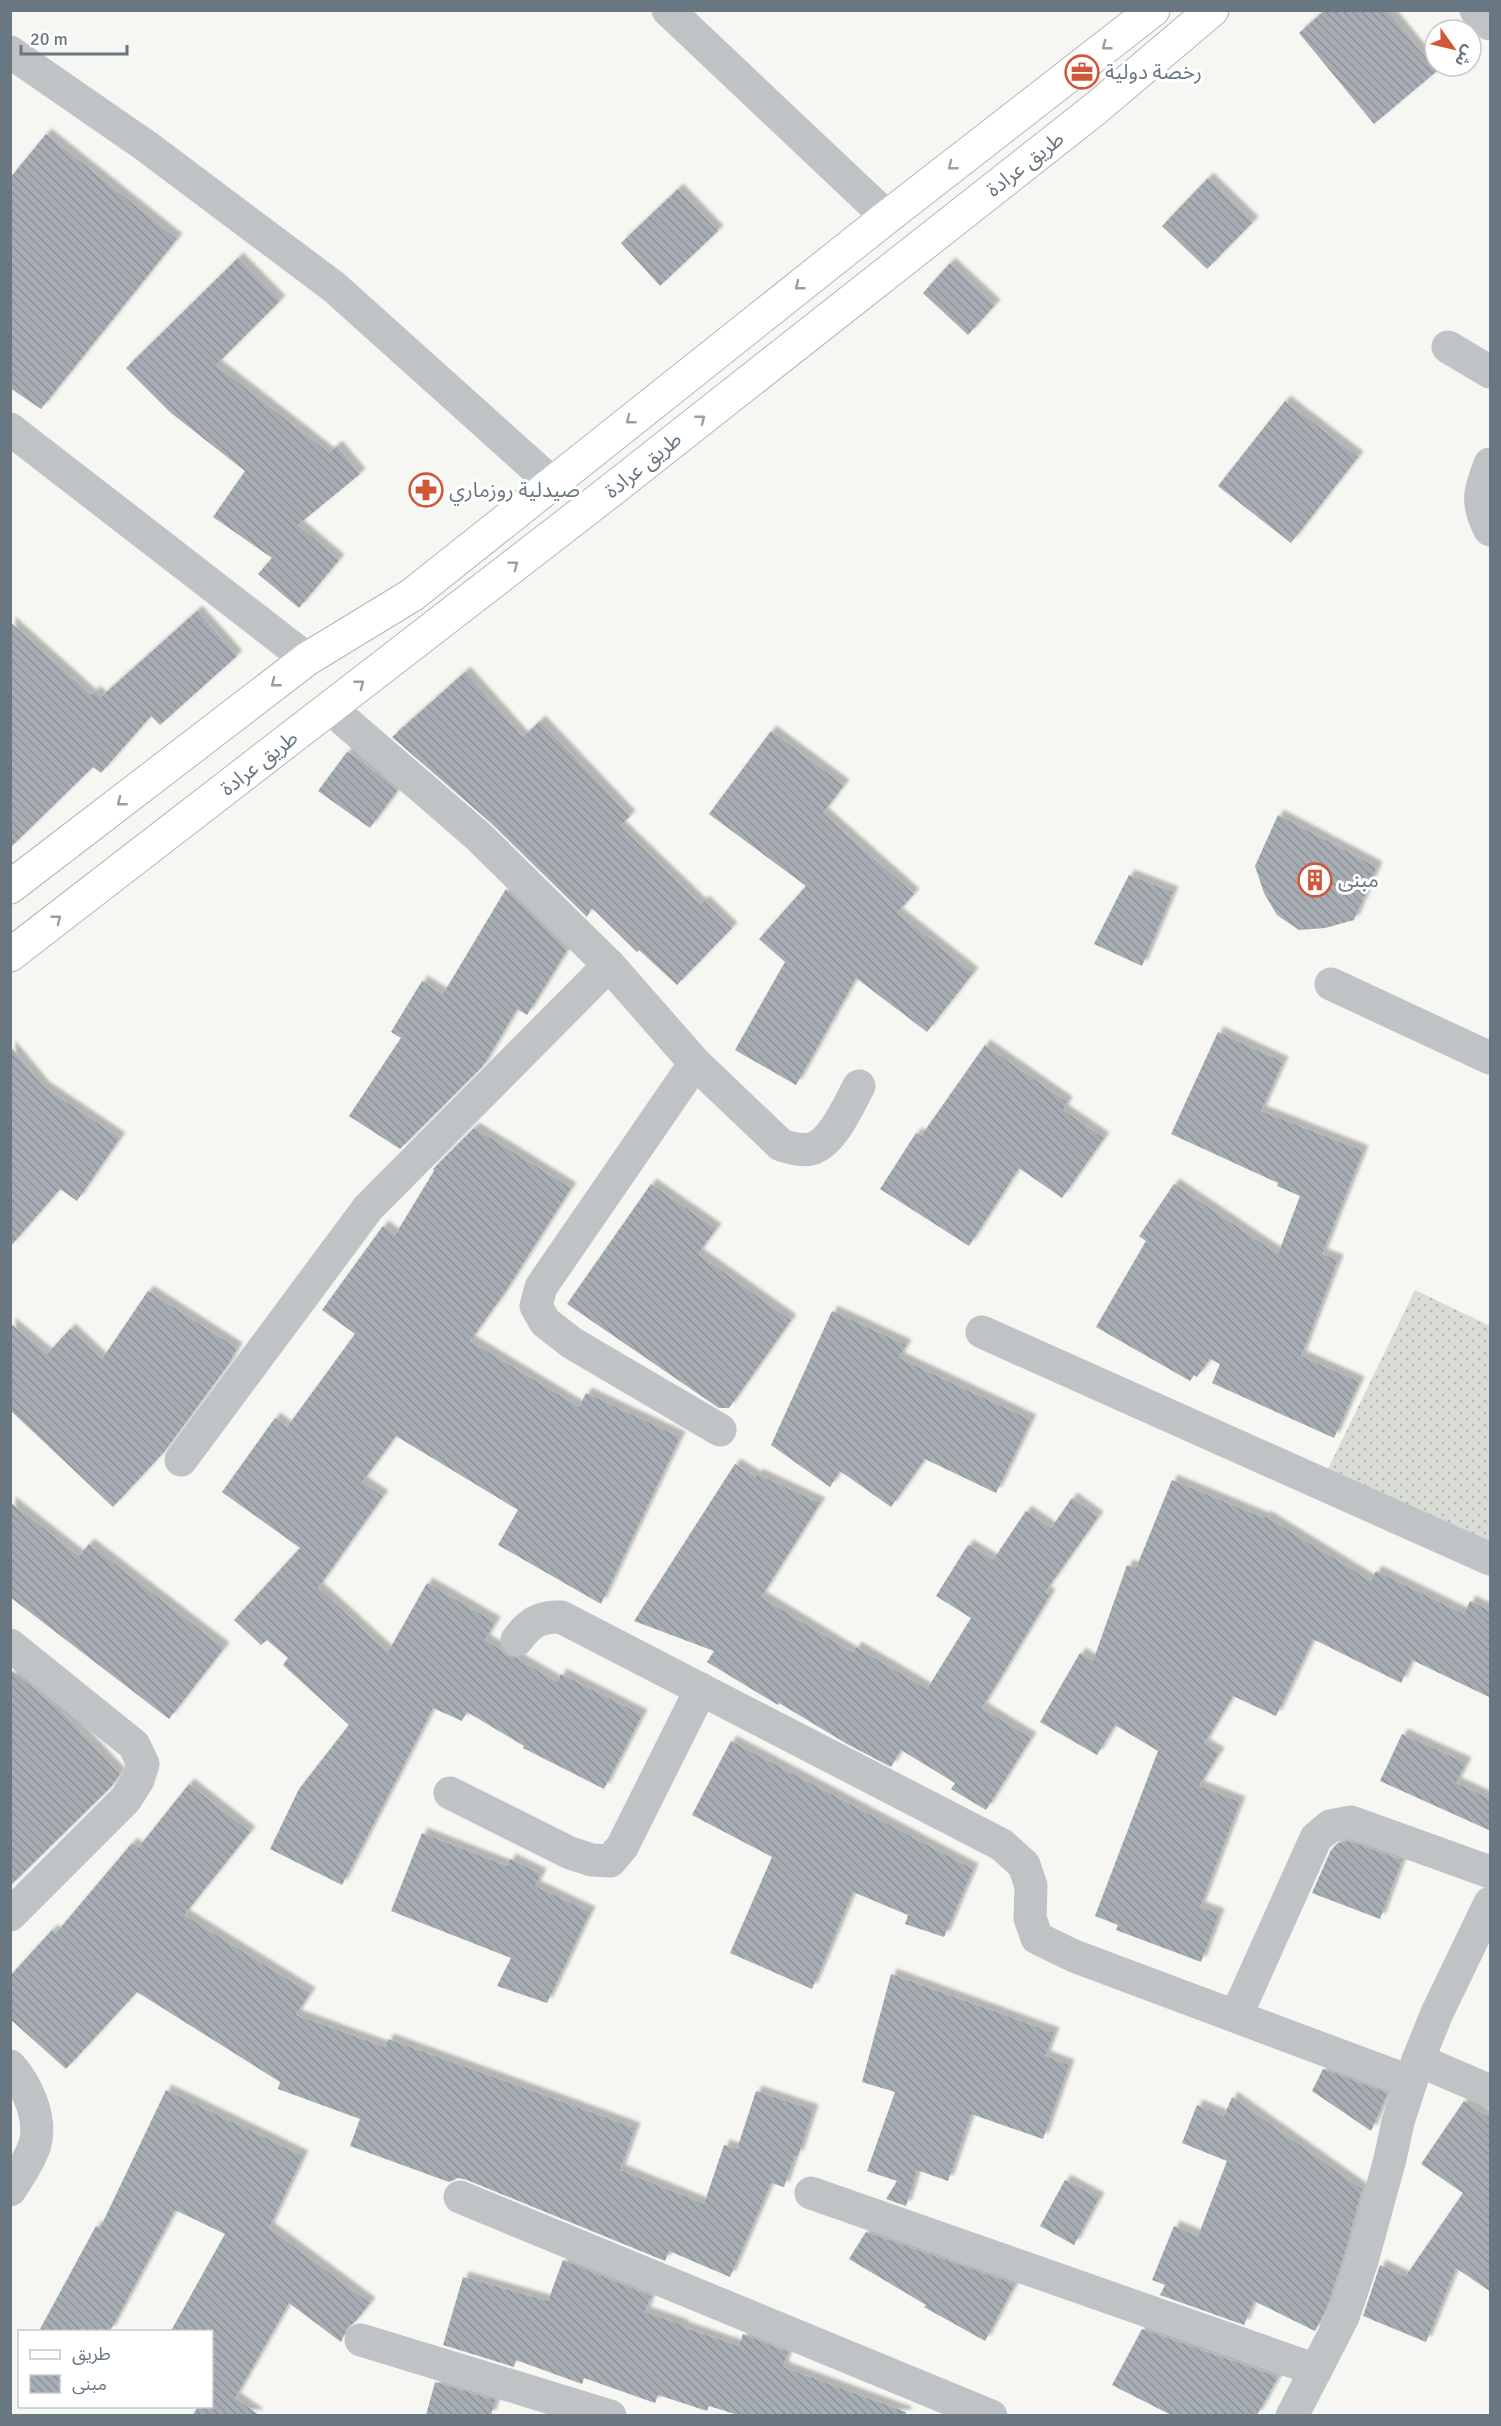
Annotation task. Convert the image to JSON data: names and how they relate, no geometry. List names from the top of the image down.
{
  "streets": {
    "main road": ["طريق عرادة"]
  },
  "places": {
    "office": ["رخصة دولية"],
    "pharmacy": ["صيدلية روزماري"],
    "building": ["مبنى"]
  },
  "legend": ["طريق", "مبنى"],
  "scale_bar": "20 m",
  "north": "bottom right"
}
